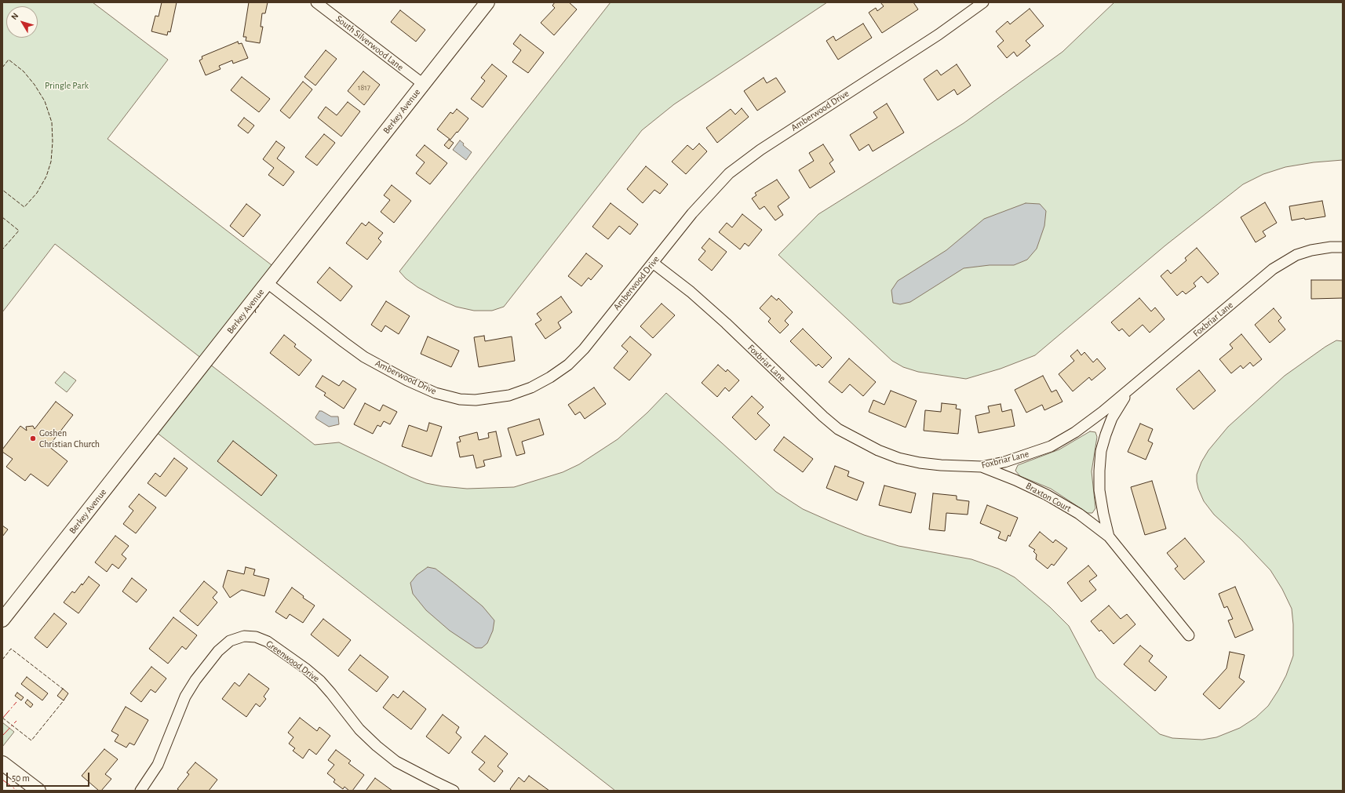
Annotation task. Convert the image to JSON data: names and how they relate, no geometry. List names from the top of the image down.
{
  "streets": {
    "street": [
      "South Silverwood Lane",
      "Amberwood Drive",
      "Berkey Avenue",
      "Foxbriar Lane",
      "Braxton Court",
      "Greenwood Drive"
    ]
  },
  "crossings": [
    ["South Silverwood Lane", "Berkey Avenue"],
    ["Amberwood Drive", "Berkey Avenue"],
    ["Amberwood Drive", "Foxbriar Lane"],
    ["Foxbriar Lane", "Braxton Court"]
  ],
  "parks": ["Pringle Park"],
  "places": ["Goshen Christian Church"],
  "house_numbers": ["1817"],
  "scale_bar": "50 m",
  "north": "top left"
}
